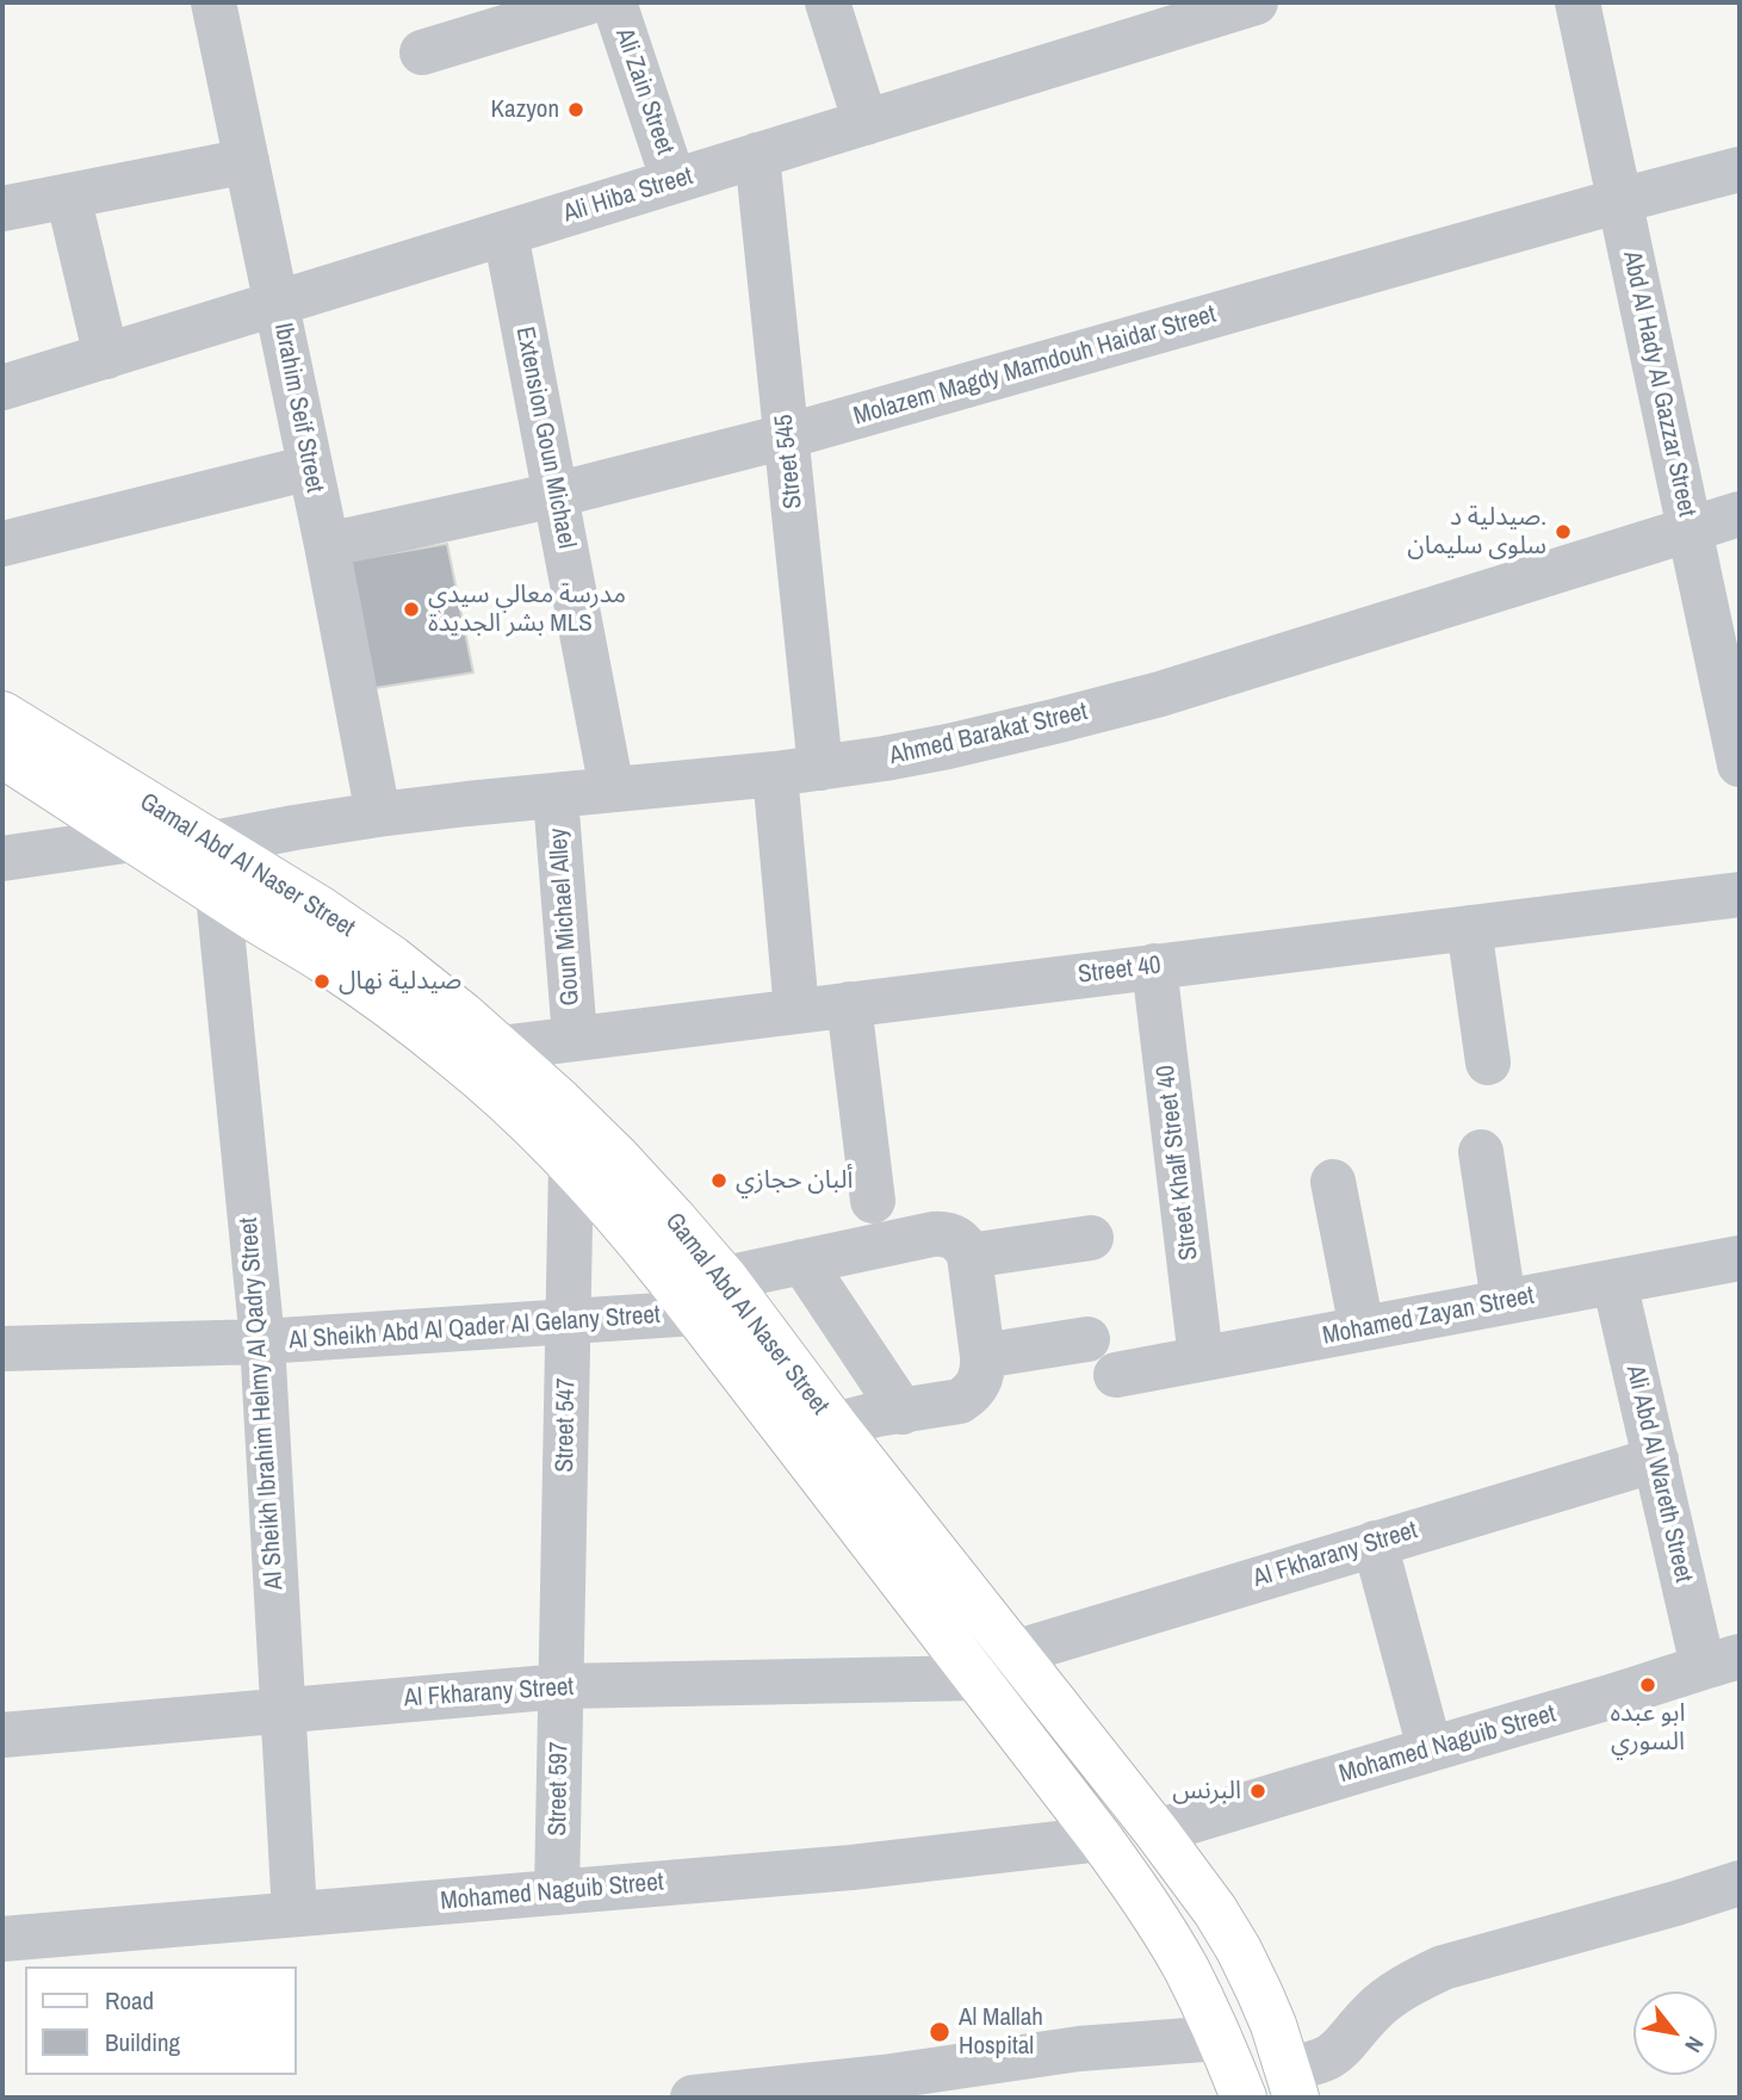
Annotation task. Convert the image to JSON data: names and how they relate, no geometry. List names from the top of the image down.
{
  "streets": {
    "main road": ["Gamal Abd Al Naser Street"],
    "street": [
      "Ali Zain Street",
      "Ali Hiba Street",
      "Molazem Magdy Mamdouh Haidar Street",
      "Abd Al Hady Al Gazzar Street",
      "Ibrahim Seif Street",
      "Extension Goun Michael",
      "Street 545",
      "Ahmed Barakat Street",
      "Goun Michael Alley",
      "Street 40",
      "Street Khalf Street 40",
      "Mohamed Zayan Street",
      "Al Sheikh Abd Al Qader Al Gelany Street",
      "Al Sheikh Ibrahim Helmy Al Qadry Street",
      "Street 547",
      "Ali Abd Al Wareth Street",
      "Al Fkharany Street",
      "Mohamed Naguib Street",
      "Street 597"
    ]
  },
  "crossings": [
    ["Ali Zain Street", "Ali Hiba Street"],
    ["Ali Hiba Street", "Ibrahim Seif Street"],
    ["Ali Hiba Street", "Extension Goun Michael"],
    ["Ali Hiba Street", "Street 545"],
    ["Molazem Magdy Mamdouh Haidar Street", "Abd Al Hady Al Gazzar Street"],
    ["Molazem Magdy Mamdouh Haidar Street", "Ibrahim Seif Street"],
    ["Molazem Magdy Mamdouh Haidar Street", "Extension Goun Michael"],
    ["Molazem Magdy Mamdouh Haidar Street", "Street 545"],
    ["Abd Al Hady Al Gazzar Street", "Ahmed Barakat Street"],
    ["Ibrahim Seif Street", "Ahmed Barakat Street"],
    ["Extension Goun Michael", "Ahmed Barakat Street"],
    ["Street 545", "Ahmed Barakat Street"],
    ["Ahmed Barakat Street", "Gamal Abd Al Naser Street"],
    ["Ahmed Barakat Street", "Goun Michael Alley"],
    ["Gamal Abd Al Naser Street", "Street 40"],
    ["Gamal Abd Al Naser Street", "Al Sheikh Abd Al Qader Al Gelany Street"],
    ["Gamal Abd Al Naser Street", "Al Sheikh Ibrahim Helmy Al Qadry Street"],
    ["Gamal Abd Al Naser Street", "Street 547"],
    ["Gamal Abd Al Naser Street", "Al Fkharany Street"],
    ["Gamal Abd Al Naser Street", "Mohamed Naguib Street"],
    ["Goun Michael Alley", "Street 40"],
    ["Street 40", "Street Khalf Street 40"],
    ["Street Khalf Street 40", "Mohamed Zayan Street"],
    ["Mohamed Zayan Street", "Ali Abd Al Wareth Street"],
    ["Al Sheikh Abd Al Qader Al Gelany Street", "Al Sheikh Ibrahim Helmy Al Qadry Street"],
    ["Al Sheikh Abd Al Qader Al Gelany Street", "Street 547"],
    ["Al Sheikh Ibrahim Helmy Al Qadry Street", "Al Fkharany Street"],
    ["Al Sheikh Ibrahim Helmy Al Qadry Street", "Mohamed Naguib Street"],
    ["Street 547", "Al Fkharany Street"],
    ["Street 547", "Street 597"],
    ["Ali Abd Al Wareth Street", "Al Fkharany Street"],
    ["Ali Abd Al Wareth Street", "Mohamed Naguib Street"],
    ["Al Fkharany Street", "Street 597"],
    ["Mohamed Naguib Street", "Street 597"]
  ],
  "places": [
    "Kazyon",
    "صيدلية د. سلوى سليمان",
    "مدرسة معالي سيدي بشر الجديدة MLS",
    "صيدلية نهال",
    "ألبان حجازي",
    "ابو عبده السوري",
    "البرنس",
    "Al Mallah Hospital"
  ],
  "legend": ["Road", "Building"],
  "north": "bottom right"
}
